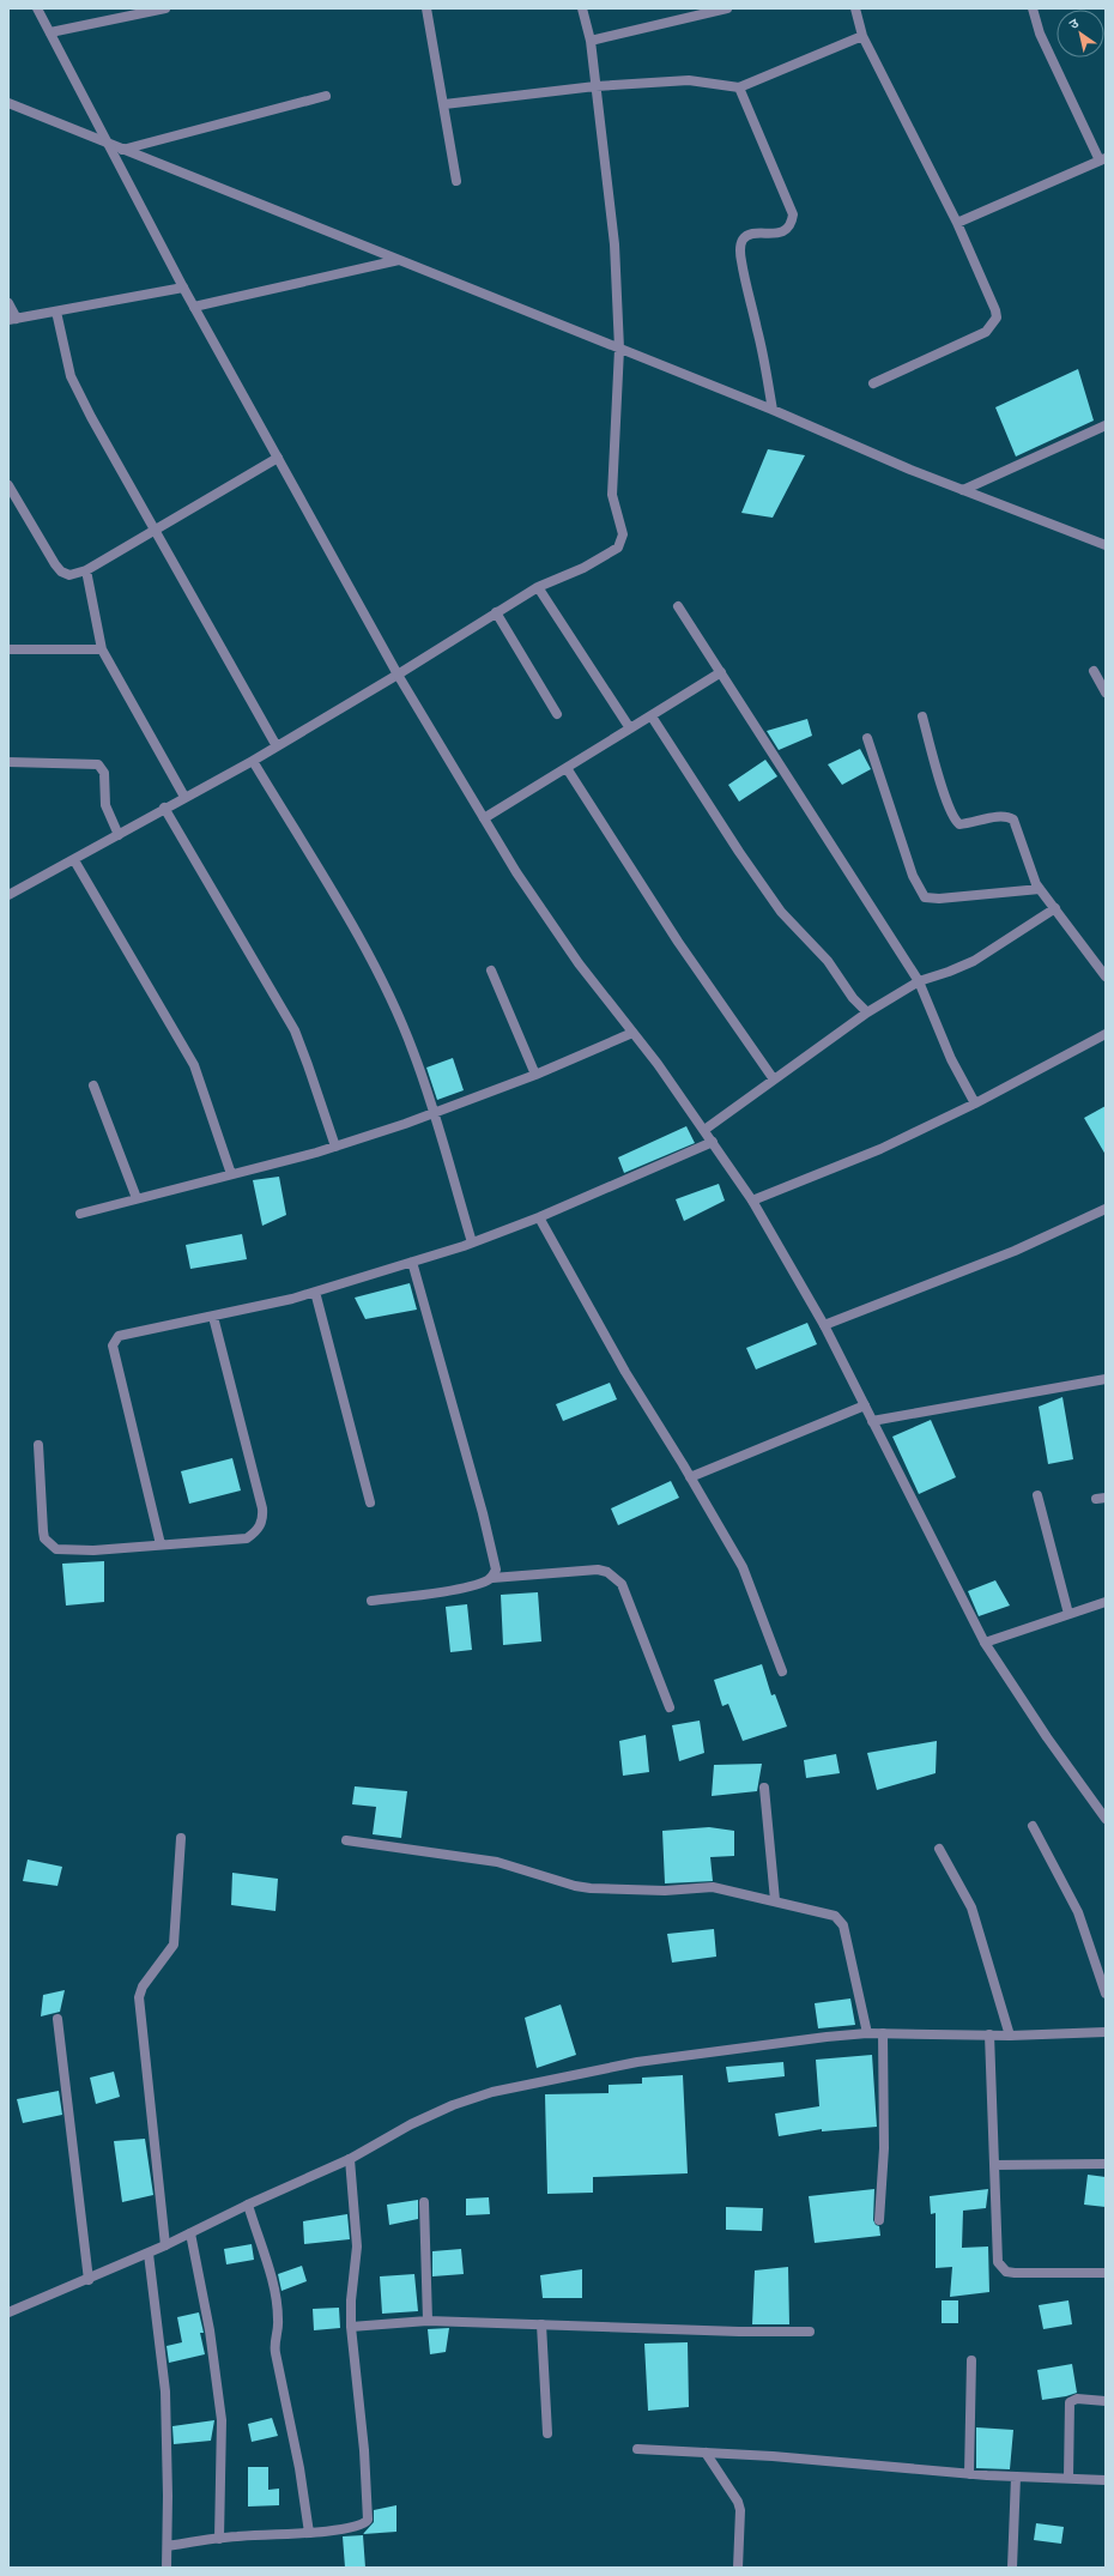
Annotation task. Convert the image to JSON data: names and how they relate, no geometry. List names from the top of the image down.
{
  "north": "top left"
}
